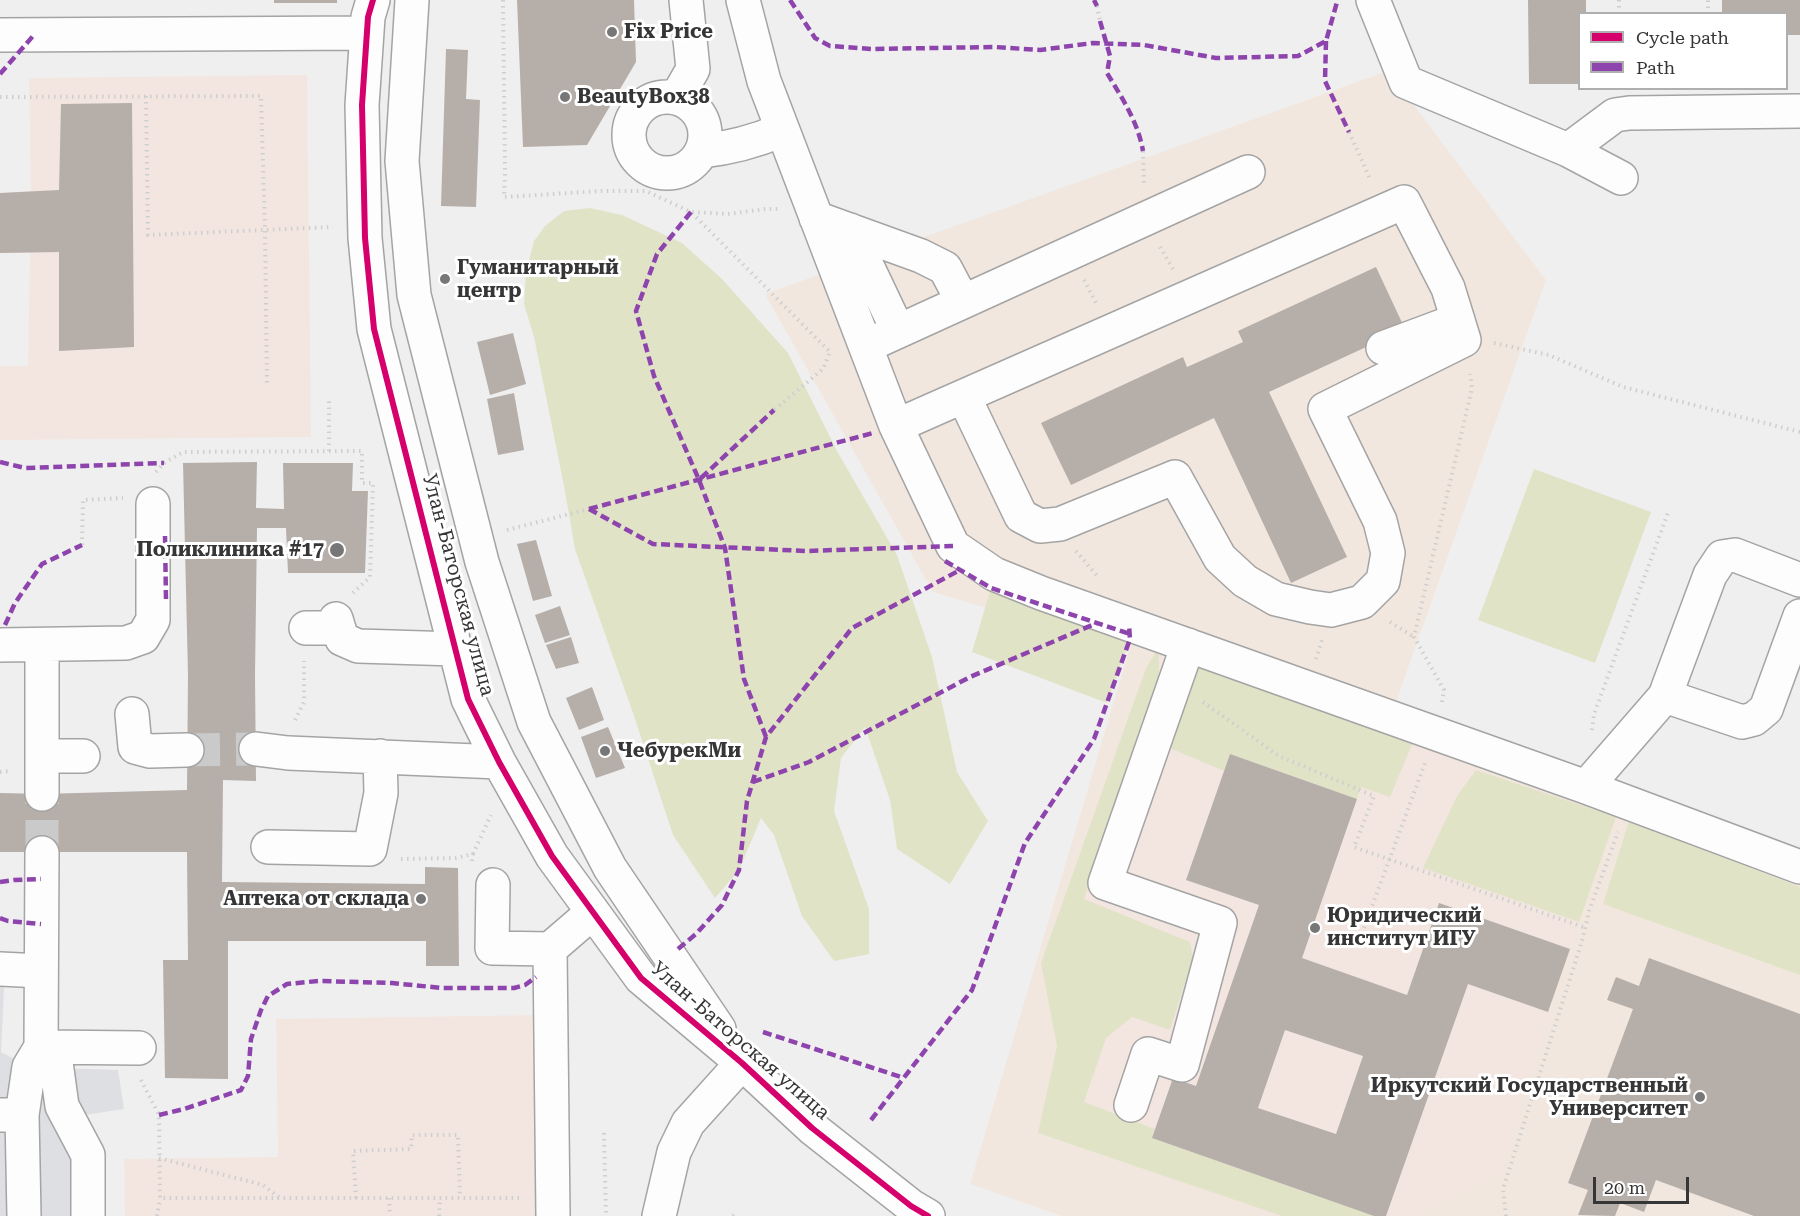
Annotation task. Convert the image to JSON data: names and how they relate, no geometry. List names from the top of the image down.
{
  "streets": {
    "street": ["Улан-Баторская улица"]
  },
  "places": [
    "Fix Price",
    "BeautyBox38",
    "Гуманитарный центр",
    "Поликлиника #17",
    "ЧебурекМи",
    "Аптека от склада",
    "Юридический институт ИГУ",
    "Иркутский Государственный Университет"
  ],
  "legend": ["Cycle path", "Path"],
  "scale_bar": "20 m"
}
